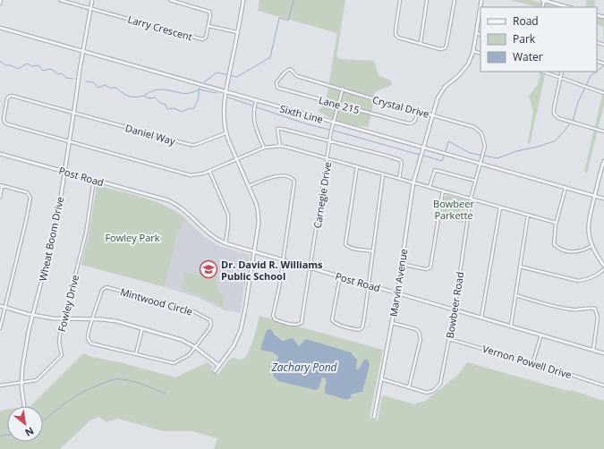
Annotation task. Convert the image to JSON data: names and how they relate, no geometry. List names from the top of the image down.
{
  "streets": {
    "street": [
      "Larry Crescent",
      "Lane 215",
      "Crystal Drive",
      "Sixth Line",
      "Daniel Way",
      "Post Road",
      "Carnegie Drive",
      "Wheat Boom Drive",
      "Marvin Avenue",
      "Mintwood Circle",
      "Fowley Drive",
      "Bowbeer Road",
      "Vernon Powell Drive"
    ]
  },
  "crossings": [
    ["Larry Crescent", "Wheat Boom Drive"],
    ["Lane 215", "Crystal Drive"],
    ["Lane 215", "Carnegie Drive"],
    ["Crystal Drive", "Sixth Line"],
    ["Crystal Drive", "Carnegie Drive"],
    ["Crystal Drive", "Marvin Avenue"],
    ["Crystal Drive", "Bowbeer Road"],
    ["Sixth Line", "Carnegie Drive"],
    ["Sixth Line", "Wheat Boom Drive"],
    ["Sixth Line", "Marvin Avenue"],
    ["Sixth Line", "Bowbeer Road"],
    ["Daniel Way", "Wheat Boom Drive"],
    ["Post Road", "Carnegie Drive"],
    ["Post Road", "Wheat Boom Drive"],
    ["Post Road", "Marvin Avenue"],
    ["Post Road", "Fowley Drive"],
    ["Post Road", "Bowbeer Road"],
    ["Wheat Boom Drive", "Fowley Drive"],
    ["Marvin Avenue", "Bowbeer Road"],
    ["Bowbeer Road", "Vernon Powell Drive"]
  ],
  "water": ["Zachary Pond"],
  "parks": ["Bowbeer Parkette", "Fowley Park"],
  "places": {
    "school or university": ["Dr. David R. Williams Public School"]
  },
  "legend": ["Road", "Park", "Water"],
  "north": "bottom right"
}
